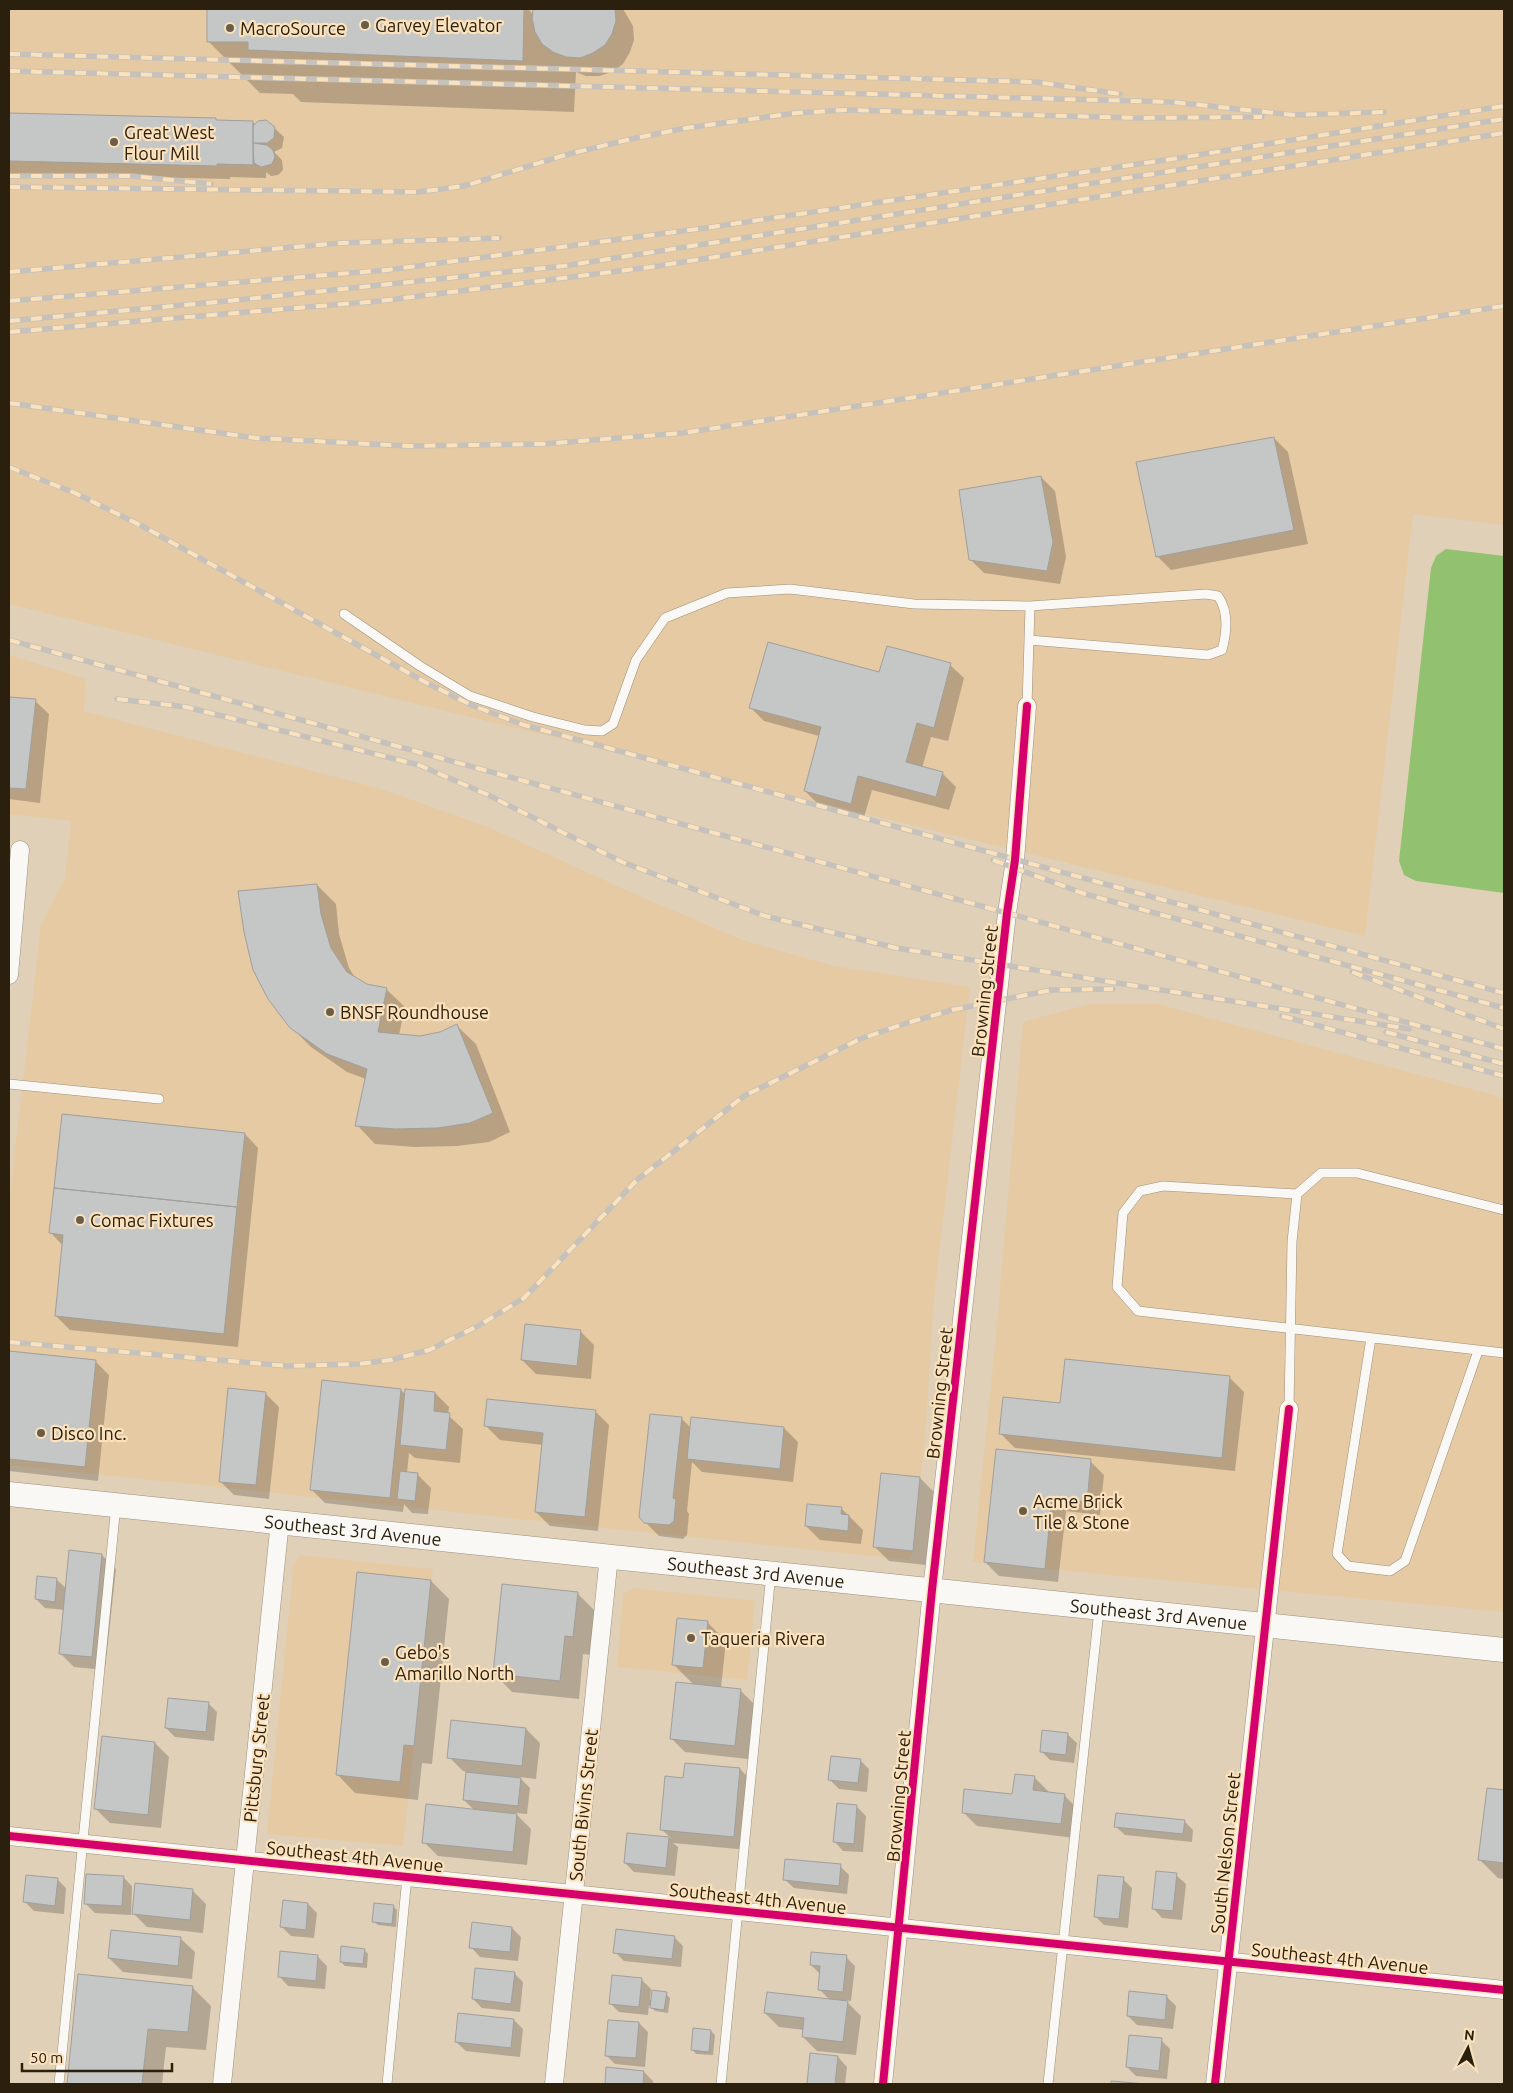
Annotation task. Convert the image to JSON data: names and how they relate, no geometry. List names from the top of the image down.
{
  "streets": {
    "main road": ["Southeast 3rd Avenue"],
    "street": [
      "Browning Street",
      "Pittsburg Street",
      "South Bivins Street",
      "South Nelson Street",
      "Southeast 4th Avenue"
    ]
  },
  "crossings": [
    ["Browning Street", "Southeast 3rd Avenue"],
    ["Browning Street", "Southeast 4th Avenue"],
    ["Southeast 3rd Avenue", "Pittsburg Street"],
    ["Southeast 3rd Avenue", "South Bivins Street"],
    ["Southeast 3rd Avenue", "South Nelson Street"],
    ["Pittsburg Street", "Southeast 4th Avenue"],
    ["South Bivins Street", "Southeast 4th Avenue"],
    ["South Nelson Street", "Southeast 4th Avenue"]
  ],
  "places": [
    "Garvey Elevator",
    "MacroSource",
    "Great West Flour Mill",
    "BNSF Roundhouse",
    "Comac Fixtures",
    "Disco Inc.",
    "Acme Brick Tile & Stone",
    "Taqueria Rivera",
    "Gebo's Amarillo North"
  ],
  "scale_bar": "50 m",
  "north": "top"
}
